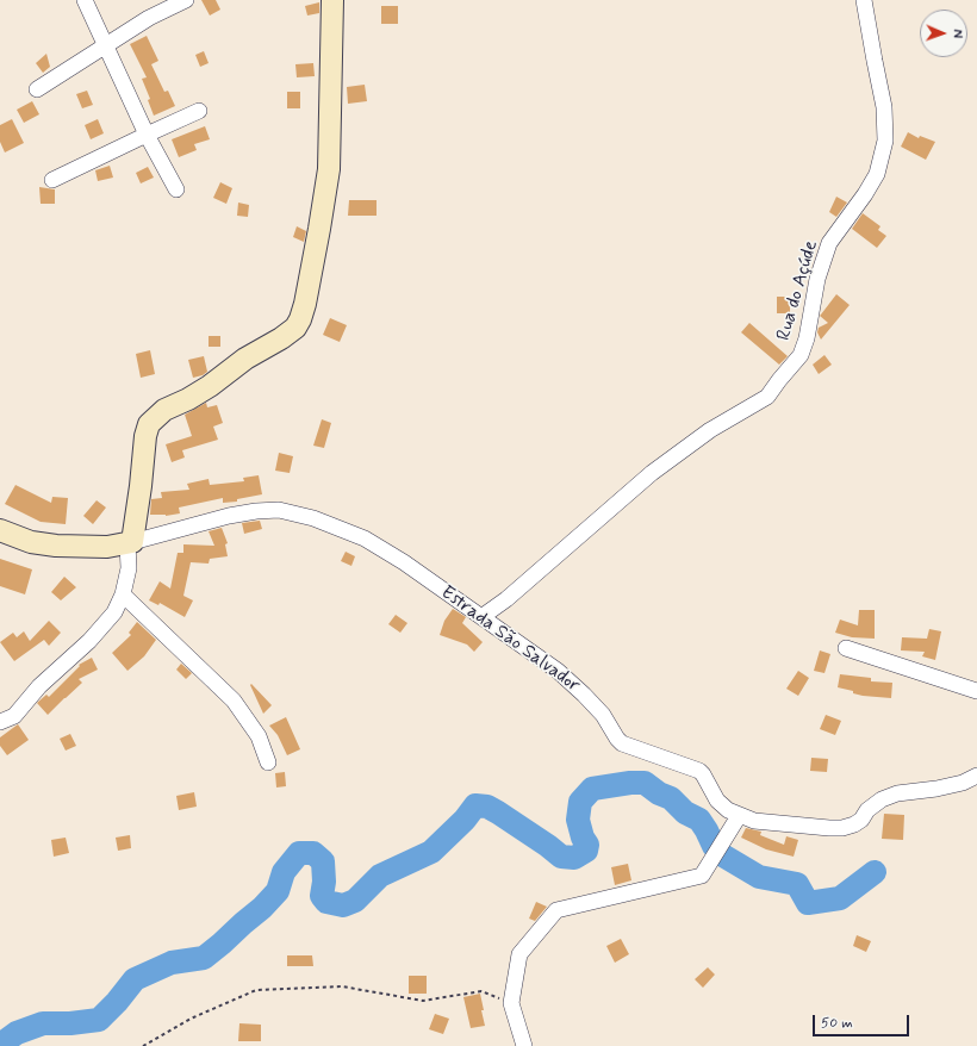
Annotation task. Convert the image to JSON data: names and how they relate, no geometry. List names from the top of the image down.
{
  "streets": {
    "street": ["Rua do Açúde", "Estrada São Salvador"]
  },
  "crossings": [
    ["Rua do Açúde", "Estrada São Salvador"]
  ],
  "scale_bar": "50 m",
  "north": "right"
}
